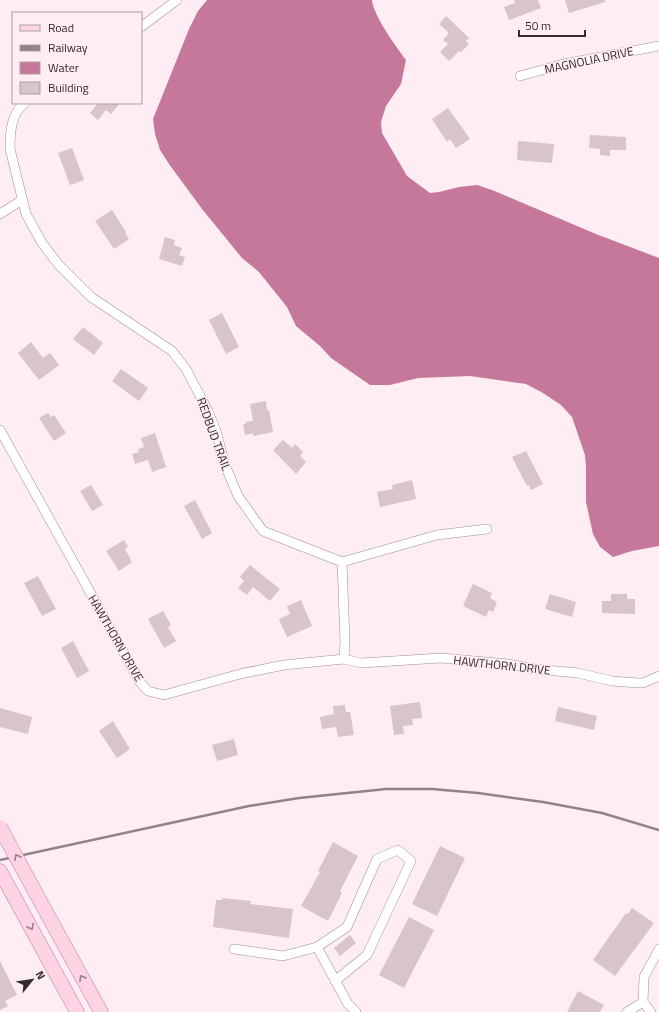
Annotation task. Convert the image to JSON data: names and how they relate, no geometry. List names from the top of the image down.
{
  "streets": {
    "street": ["MAGNOLIA DRIVE", "REDBUD TRAIL", "HAWTHORN DRIVE"]
  },
  "legend": [
    "Road",
    "Railway",
    "Water",
    "Building"
  ],
  "scale_bar": "50 m",
  "north": "top right"
}
